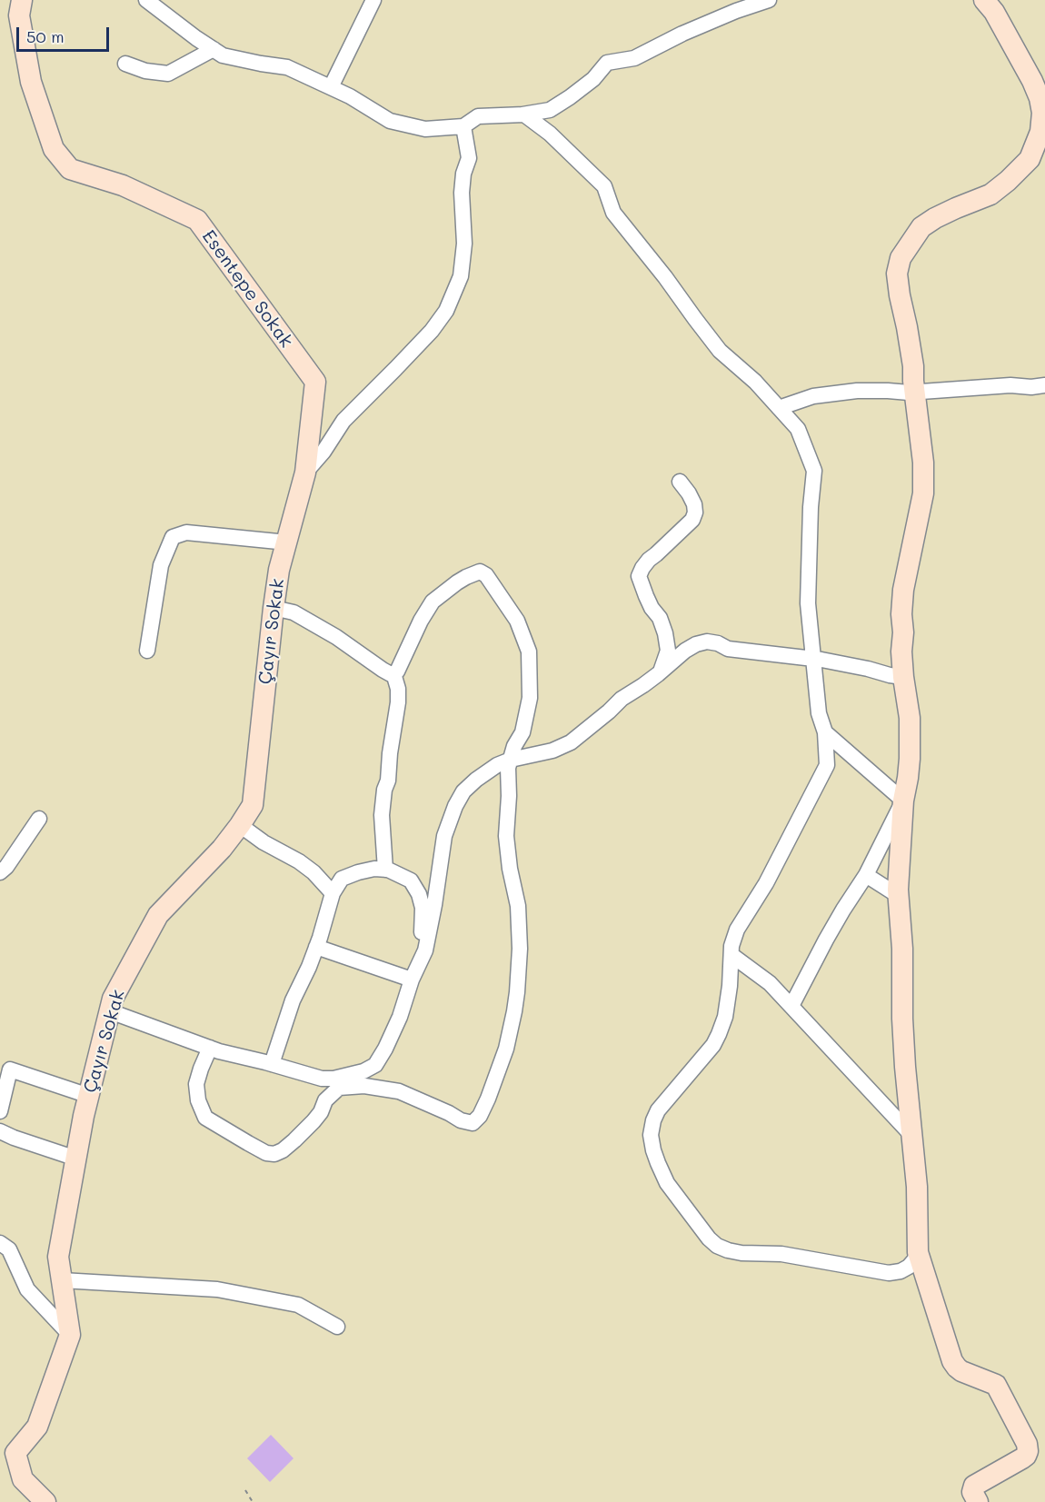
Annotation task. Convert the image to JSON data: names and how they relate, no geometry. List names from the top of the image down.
{
  "streets": {
    "street": ["Esentepe Sokak", "Çayır Sokak"]
  },
  "crossings": [
    ["Esentepe Sokak", "Çayır Sokak"]
  ],
  "scale_bar": "50 m"
}
